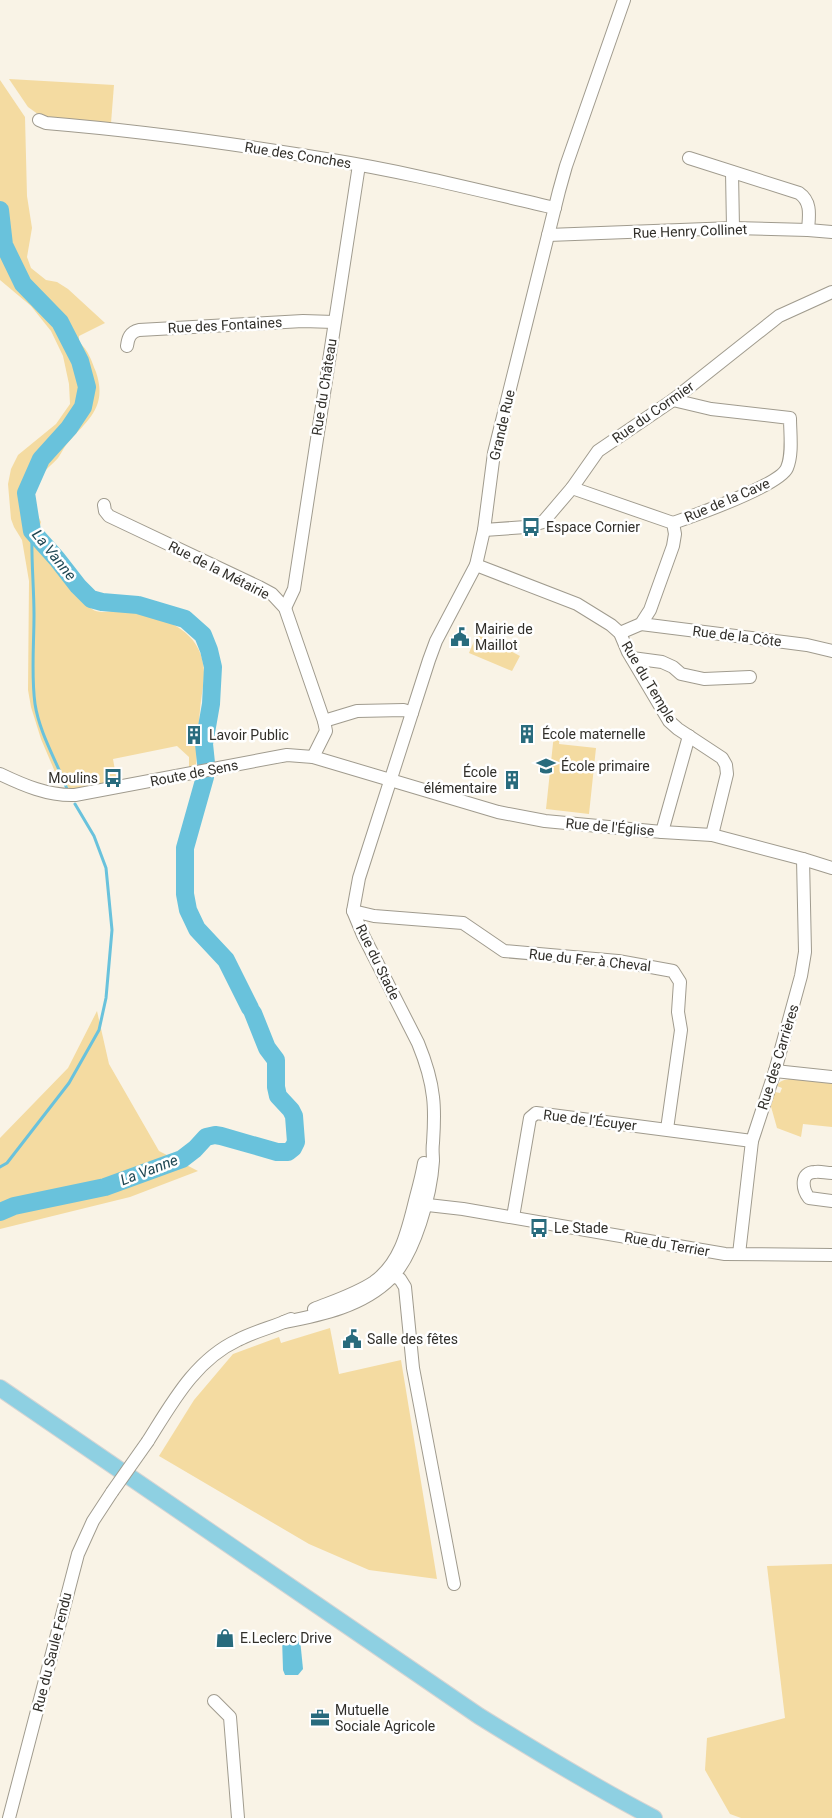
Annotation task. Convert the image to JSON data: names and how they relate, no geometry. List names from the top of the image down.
{
  "streets": {
    "street": [
      "Rue des Conches",
      "Rue Henry Collinet",
      "Rue des Fontaines",
      "Rue du Château",
      "Rue du Cormier",
      "Grande Rue",
      "Rue de la Cave",
      "Rue de la Métairie",
      "Rue de la Côte",
      "Rue du Temple",
      "Route de Sens",
      "Rue de l'Église",
      "Rue du Fer à Cheval",
      "Rue du Stade",
      "Rue des Carrières",
      "Rue de l’Écuyer",
      "Rue du Terrier",
      "Rue du Saule Fendu"
    ]
  },
  "crossings": [
    ["Rue des Conches", "Rue du Château"],
    ["Rue des Conches", "Grande Rue"],
    ["Rue Henry Collinet", "Grande Rue"],
    ["Rue des Fontaines", "Rue du Château"],
    ["Rue du Château", "Rue de la Métairie"],
    ["Rue du Cormier", "Grande Rue"],
    ["Rue du Cormier", "Rue de la Cave"],
    ["Grande Rue", "Rue du Temple"],
    ["Grande Rue", "Route de Sens"],
    ["Grande Rue", "Rue de l'Église"],
    ["Grande Rue", "Rue du Stade"],
    ["Rue du Temple", "Rue de l'Église"],
    ["Route de Sens", "Rue de l'Église"],
    ["Route de Sens", "Rue du Stade"],
    ["Rue de l'Église", "Rue du Stade"],
    ["Rue de l'Église", "Rue des Carrières"],
    ["Rue du Fer à Cheval", "Rue du Stade"],
    ["Rue du Fer à Cheval", "Rue de l’Écuyer"],
    ["Rue du Stade", "Rue du Terrier"],
    ["Rue du Stade", "Rue du Saule Fendu"],
    ["Rue des Carrières", "Rue de l’Écuyer"],
    ["Rue des Carrières", "Rue du Terrier"],
    ["Rue de l’Écuyer", "Rue du Terrier"]
  ],
  "water": ["La Vanne"],
  "places": {
    "bus stop": ["Espace Cornier", "Moulins", "Le Stade"],
    "public building": ["Mairie de Maillot", "Salle des fêtes"],
    "building": ["École maternelle", "Lavoir Public", "École élémentaire"],
    "school or university": ["École primaire"],
    "shop": ["E.Leclerc Drive"],
    "office": ["Mutuelle Sociale Agricole"]
  }
}
